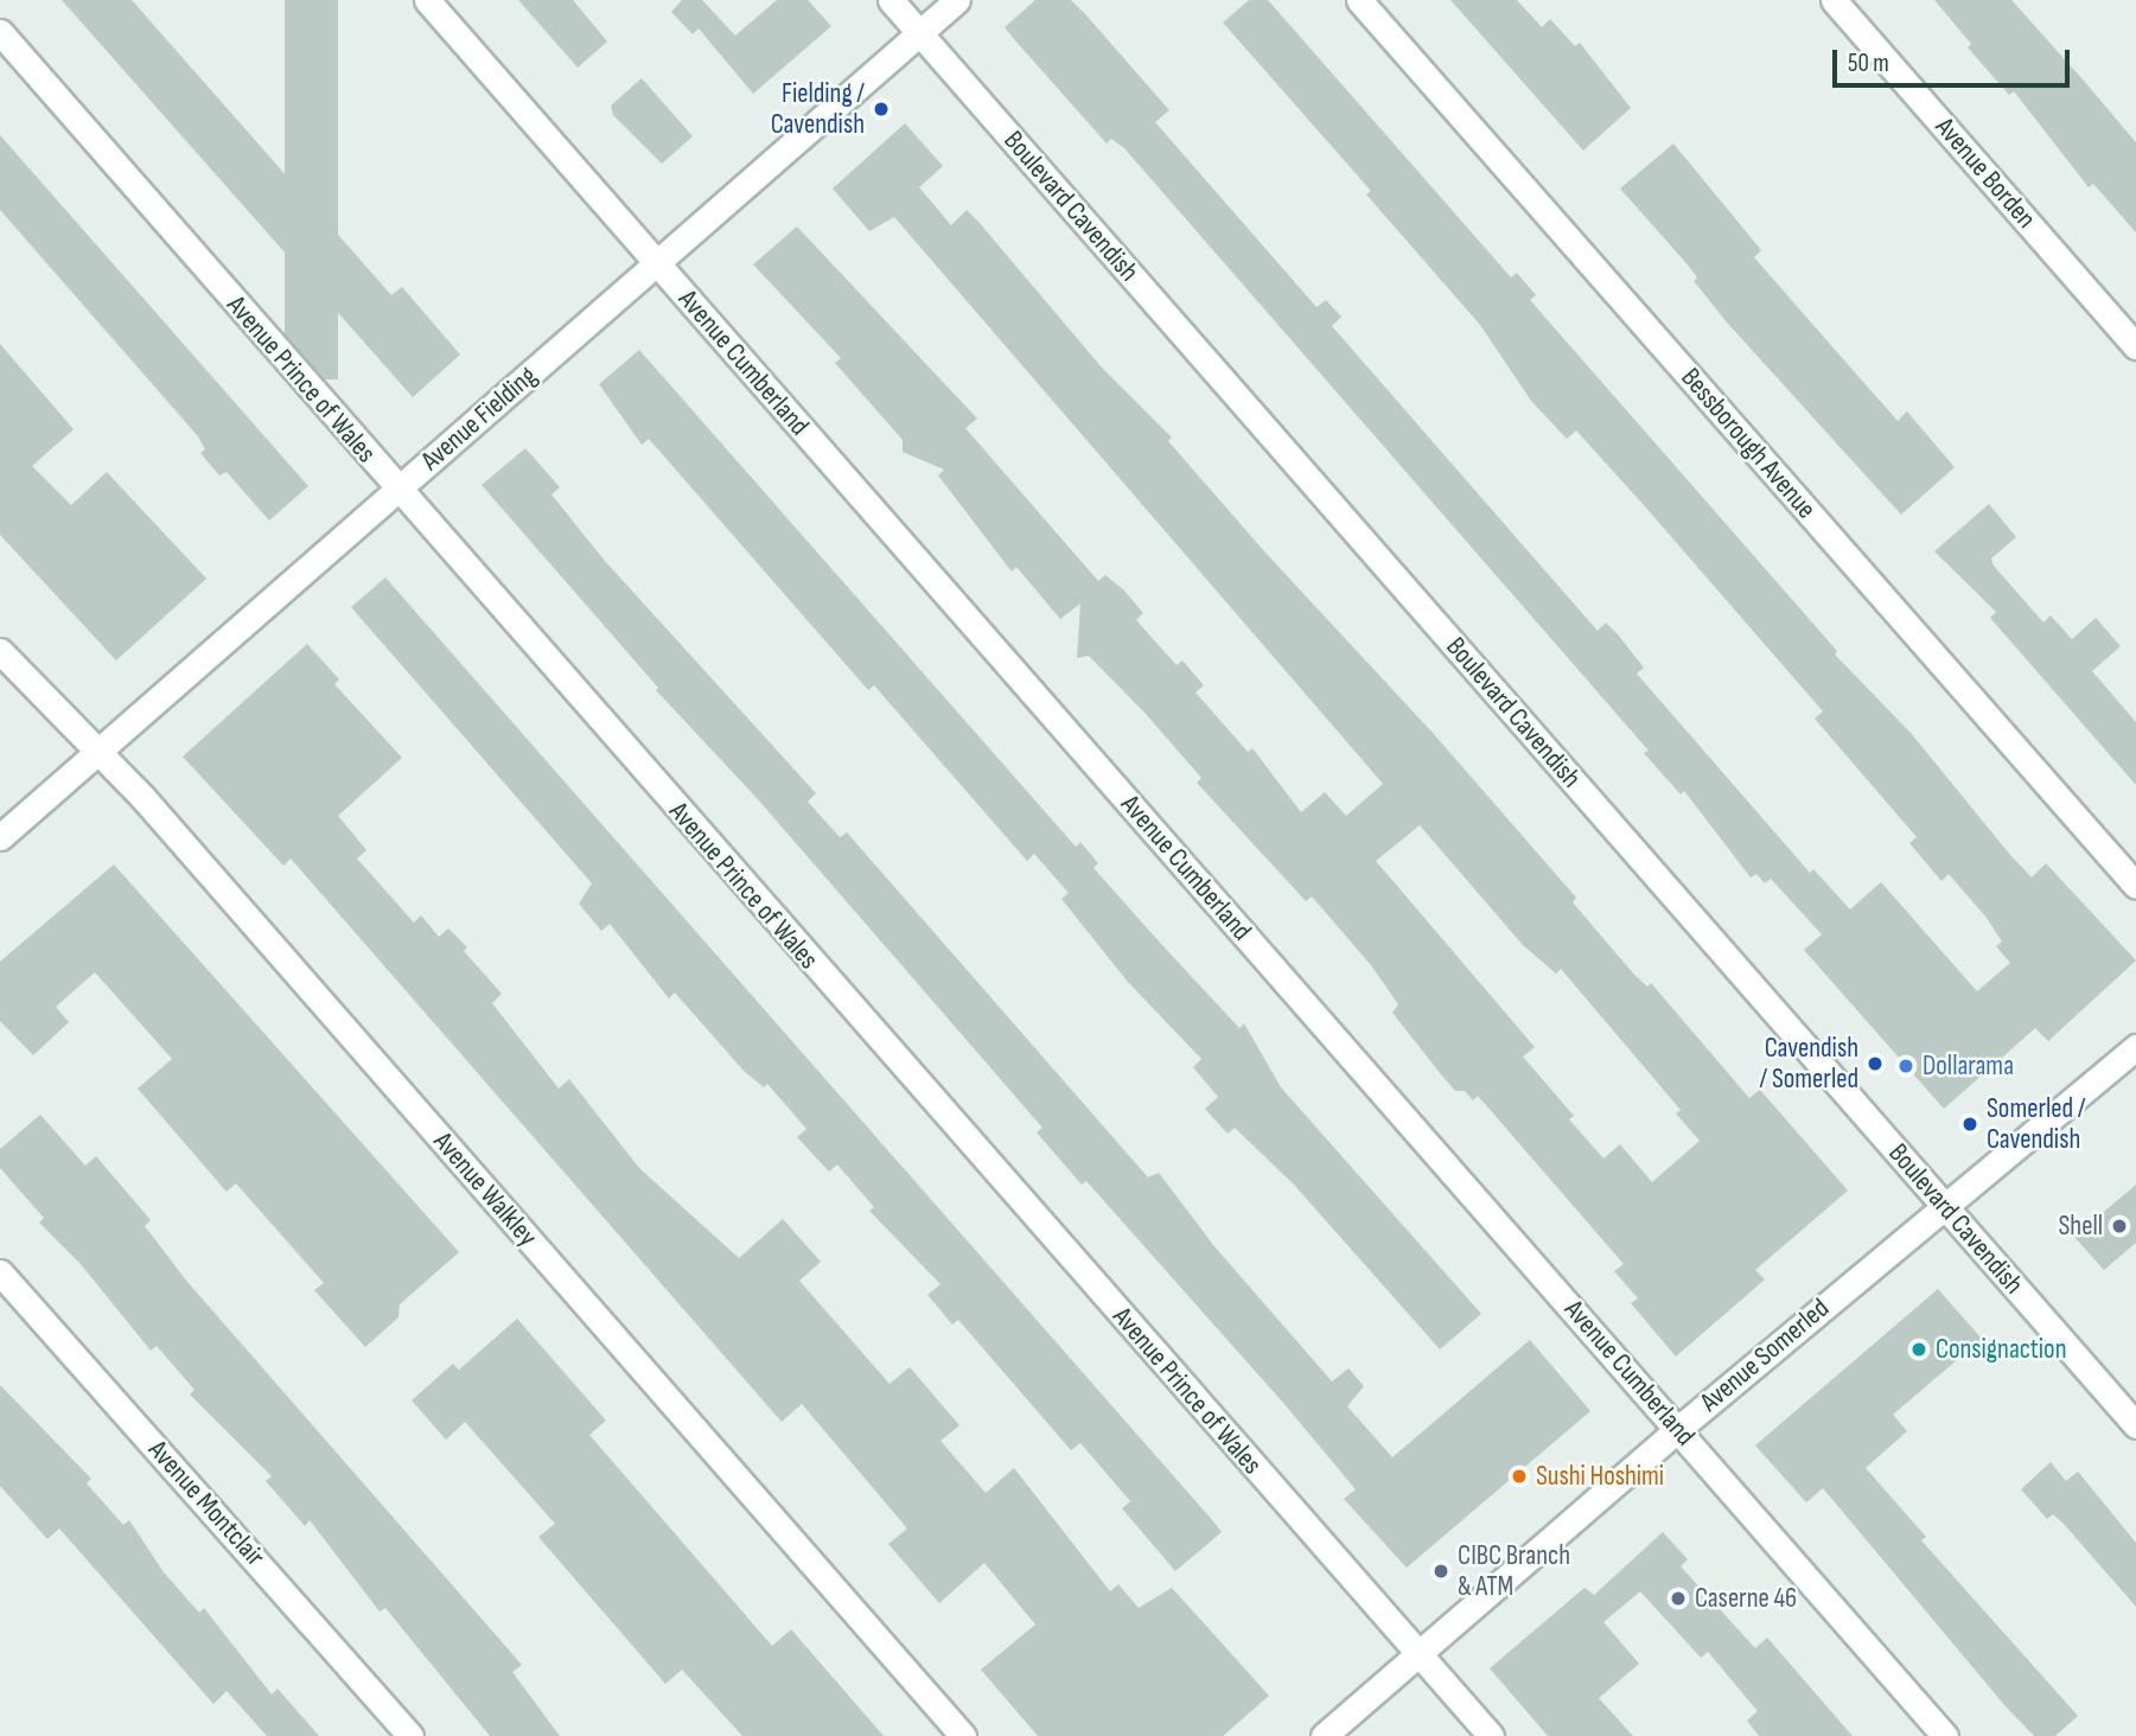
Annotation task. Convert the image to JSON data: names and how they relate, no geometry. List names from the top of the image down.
{
  "streets": {
    "street": [
      "Avenue Borden",
      "Boulevard Cavendish",
      "Avenue Cumberland",
      "Avenue Prince of Wales",
      "Avenue Fielding",
      "Bessborough Avenue",
      "Avenue Walkley",
      "Avenue Somerled",
      "Avenue Montclair"
    ]
  },
  "crossings": [
    ["Boulevard Cavendish", "Avenue Fielding"],
    ["Boulevard Cavendish", "Avenue Somerled"],
    ["Avenue Cumberland", "Avenue Fielding"],
    ["Avenue Cumberland", "Avenue Somerled"],
    ["Avenue Prince of Wales", "Avenue Fielding"],
    ["Avenue Prince of Wales", "Avenue Somerled"],
    ["Avenue Fielding", "Avenue Walkley"]
  ],
  "places": [
    "Fielding / Cavendish",
    "Cavendish / Somerled",
    "Dollarama",
    "Somerled / Cavendish",
    "Shell",
    "Consignaction",
    "Sushi Hoshimi",
    "CIBC Branch & ATM",
    "Caserne 46"
  ],
  "scale_bar": "50 m"
}
